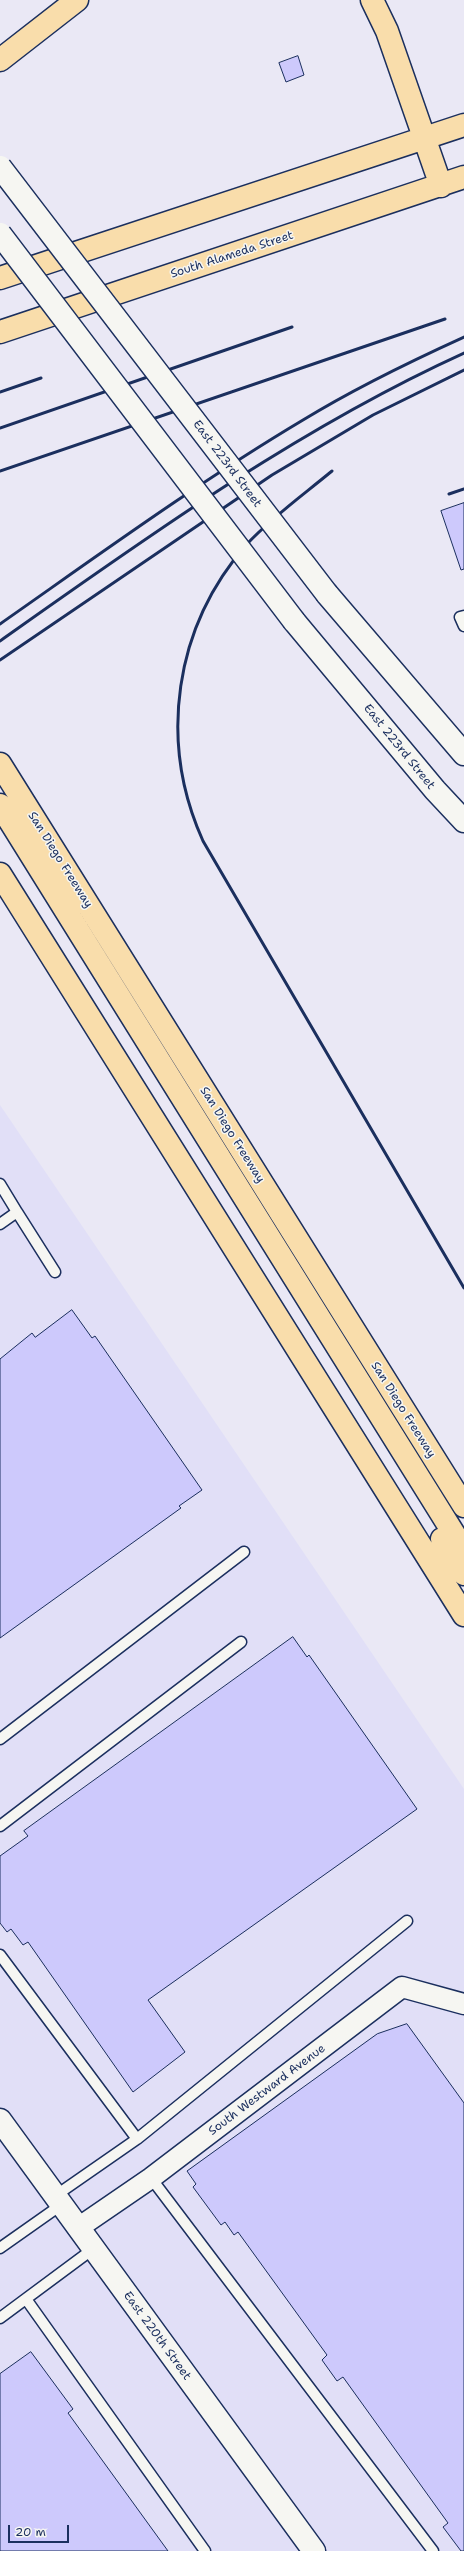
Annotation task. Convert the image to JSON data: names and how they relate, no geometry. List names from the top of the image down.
{
  "streets": {
    "main road": [
      "South Alameda Street",
      "East 223rd Street",
      "San Diego Freeway",
      "East 220th Street"
    ],
    "street": ["South Westward Avenue"]
  },
  "crossings": [
    ["South Westward Avenue", "East 220th Street"]
  ],
  "scale_bar": "20 m"
}
